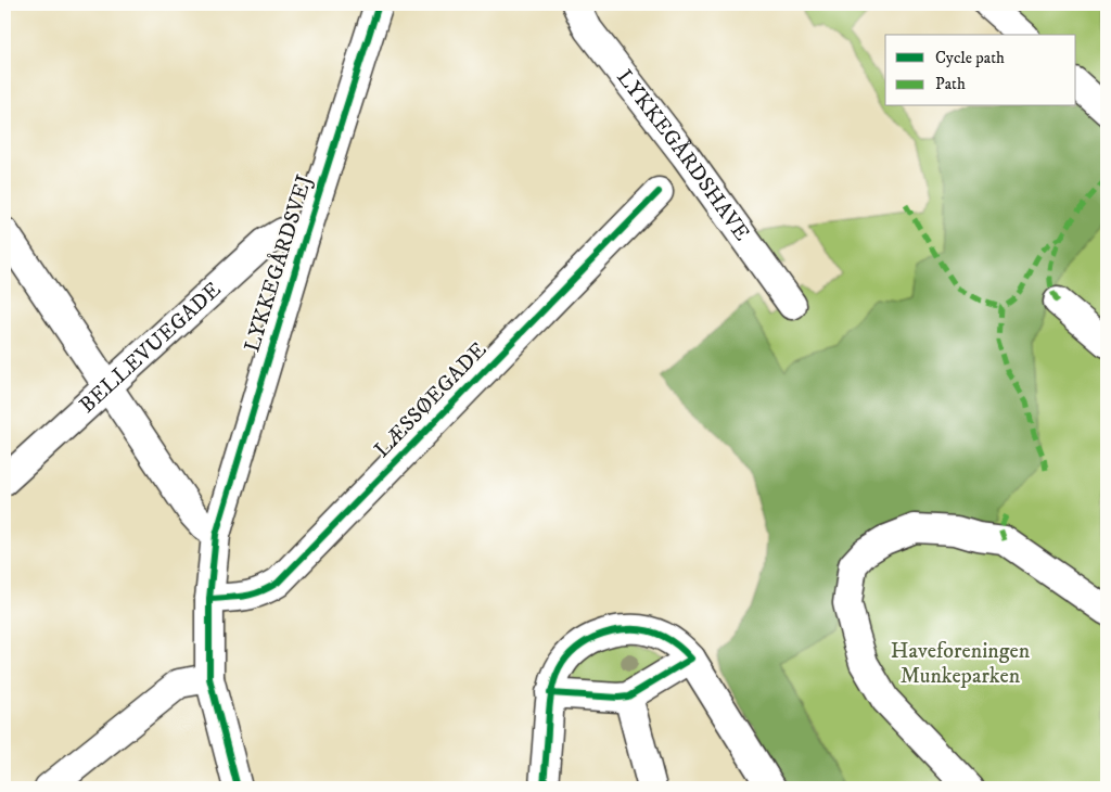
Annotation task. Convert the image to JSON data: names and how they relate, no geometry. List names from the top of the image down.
{
  "streets": {
    "street": [
      "LYKKEGÅRDSHAVE",
      "LYKKEGÅRDSVEJ",
      "BELLEVUEGADE",
      "LÆSSØEGADE"
    ]
  },
  "crossings": [
    ["LYKKEGÅRDSVEJ", "BELLEVUEGADE"],
    ["LYKKEGÅRDSVEJ", "LÆSSØEGADE"]
  ],
  "parks": ["Haveforeningen Munkeparken"],
  "legend": ["Cycle path", "Path"]
}
